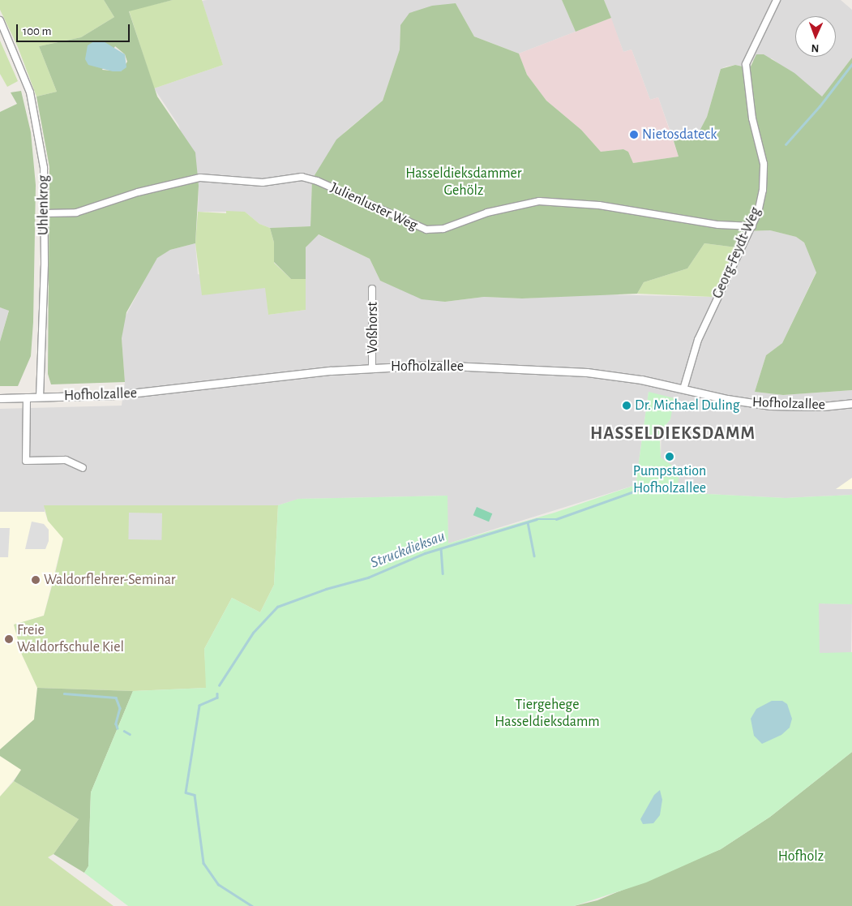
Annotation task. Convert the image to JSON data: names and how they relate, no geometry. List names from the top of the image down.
{
  "streets": {
    "street": [
      "Uhlenkrog",
      "Julienluster Weg",
      "Georg-Feydt-Weg",
      "Voßhorst",
      "Hofholzallee"
    ]
  },
  "crossings": [
    ["Uhlenkrog", "Julienluster Weg"],
    ["Uhlenkrog", "Hofholzallee"],
    ["Julienluster Weg", "Georg-Feydt-Weg"],
    ["Georg-Feydt-Weg", "Hofholzallee"],
    ["Voßhorst", "Hofholzallee"]
  ],
  "districts": ["HASSELDIEKSDAMM"],
  "water": ["Struckdieksau"],
  "parks": ["Hasseldieksdammer Gehölz", "Tiergehege Hasseldieksdamm", "Hofholz"],
  "places": [
    "Nietosdateck",
    "Dr. Michael Duling",
    "Pumpstation Hofholzallee",
    "Waldorflehrer-Seminar",
    "Freie Waldorfschule Kiel"
  ],
  "scale_bar": "100 m",
  "north": "bottom"
}
